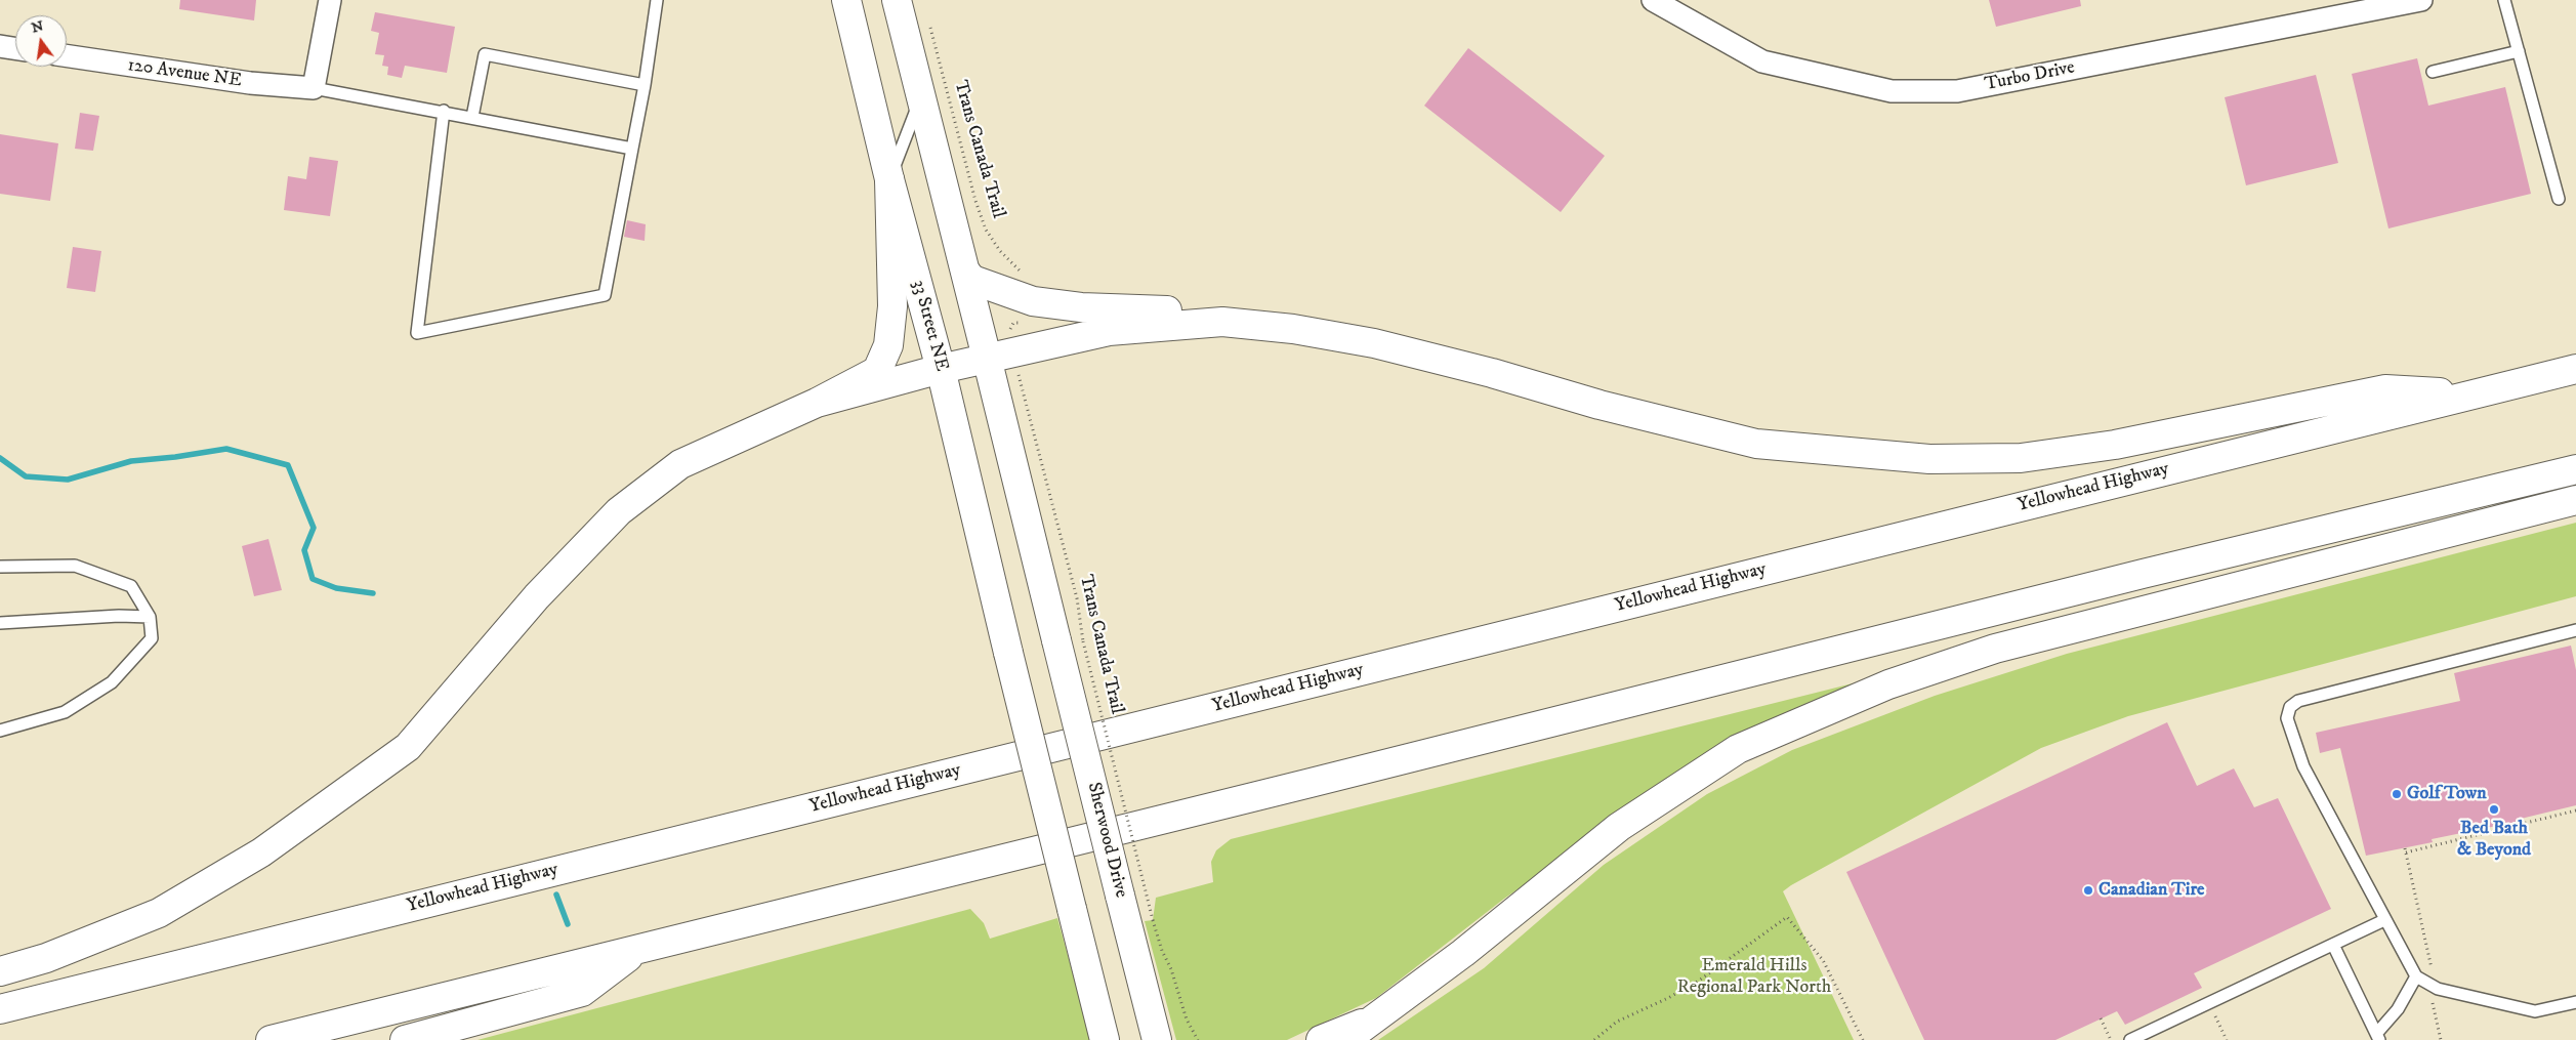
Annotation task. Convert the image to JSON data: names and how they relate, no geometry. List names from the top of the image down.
{
  "streets": {
    "main road": ["33 Street NE", "Yellowhead Highway", "Sherwood Drive"],
    "street": ["120 Avenue NE", "Turbo Drive"],
    "path": ["Trans Canada Trail"]
  },
  "crossings": [
    ["Trans Canada Trail", "Sherwood Drive"]
  ],
  "parks": ["Emerald Hills Regional Park North"],
  "places": ["Golf Town", "Bed Bath & Beyond", "Canadian Tire"],
  "north": "top"
}
